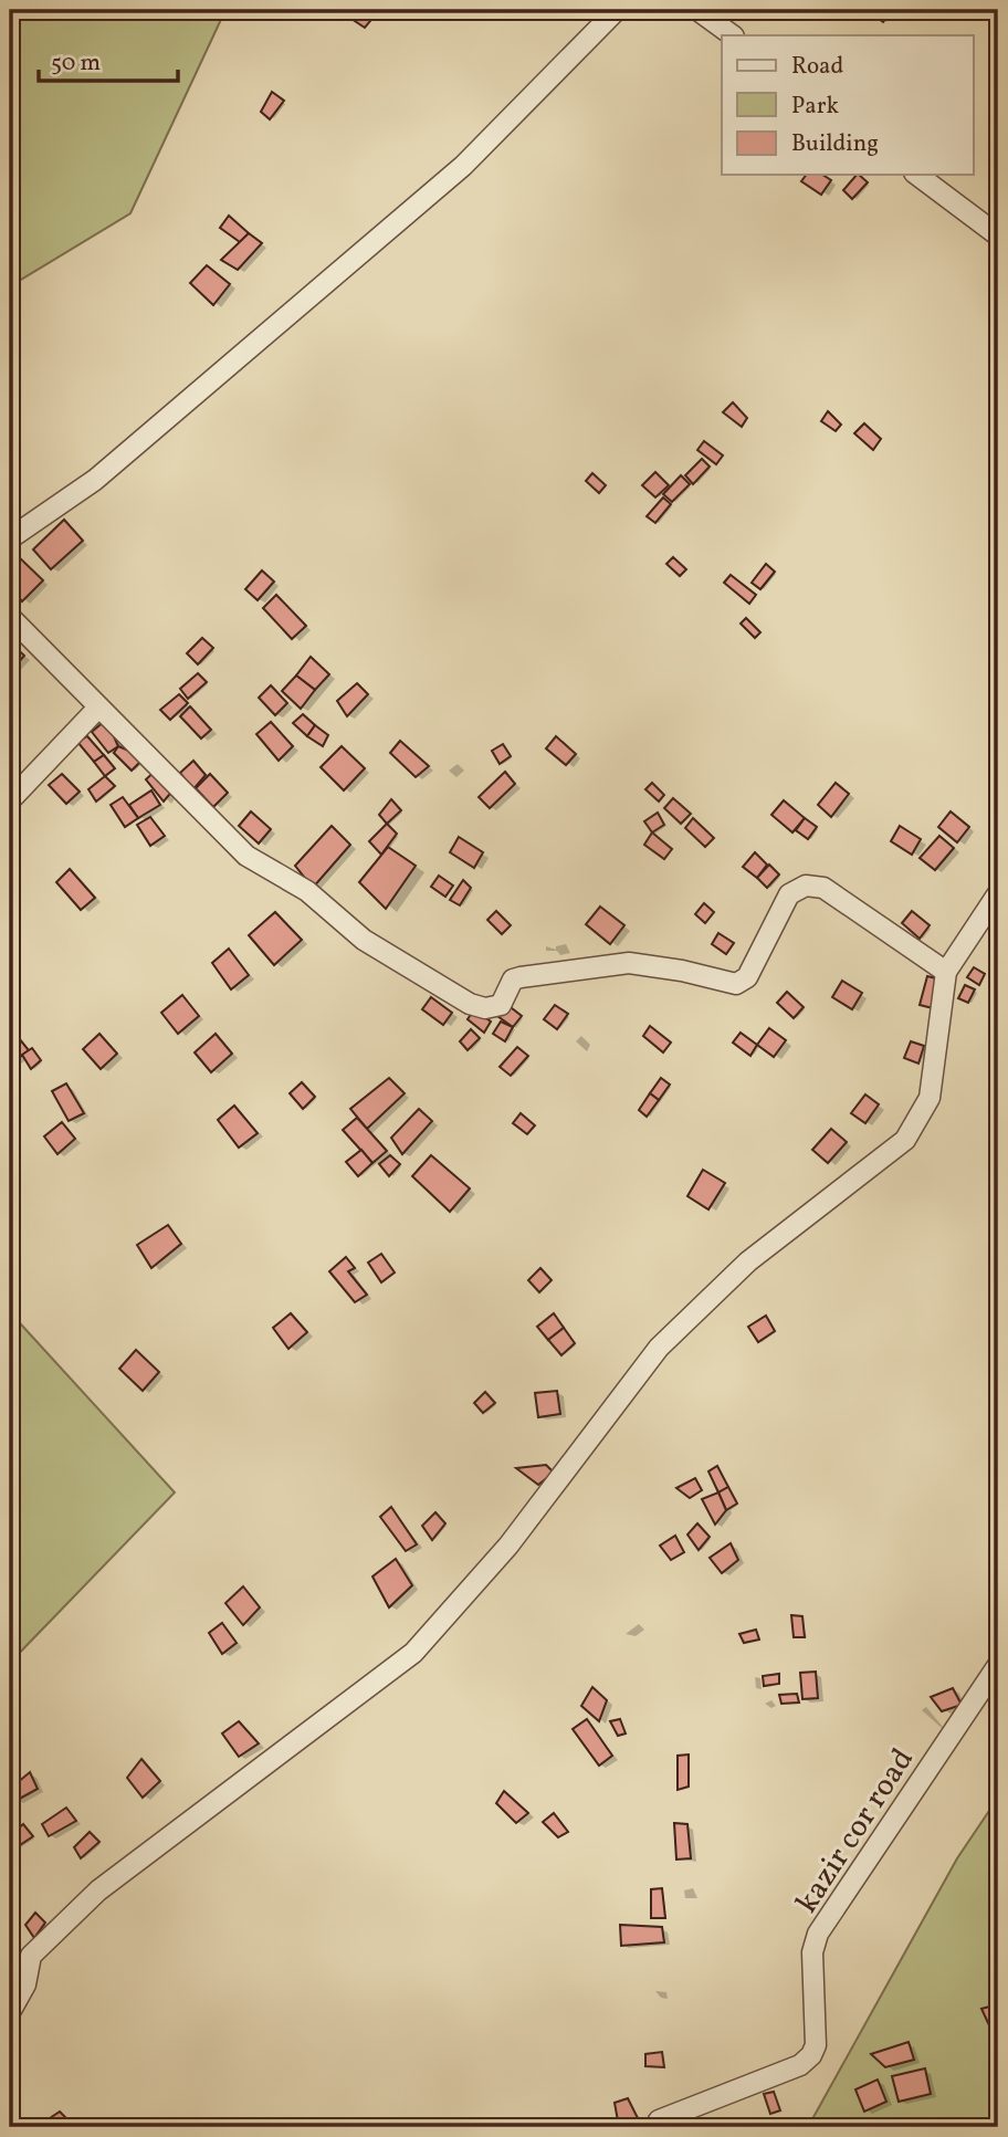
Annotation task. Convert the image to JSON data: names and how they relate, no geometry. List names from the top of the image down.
{
  "streets": {
    "street": ["kazir cor road"]
  },
  "legend": ["Road", "Park", "Building"],
  "scale_bar": "50 m"
}
